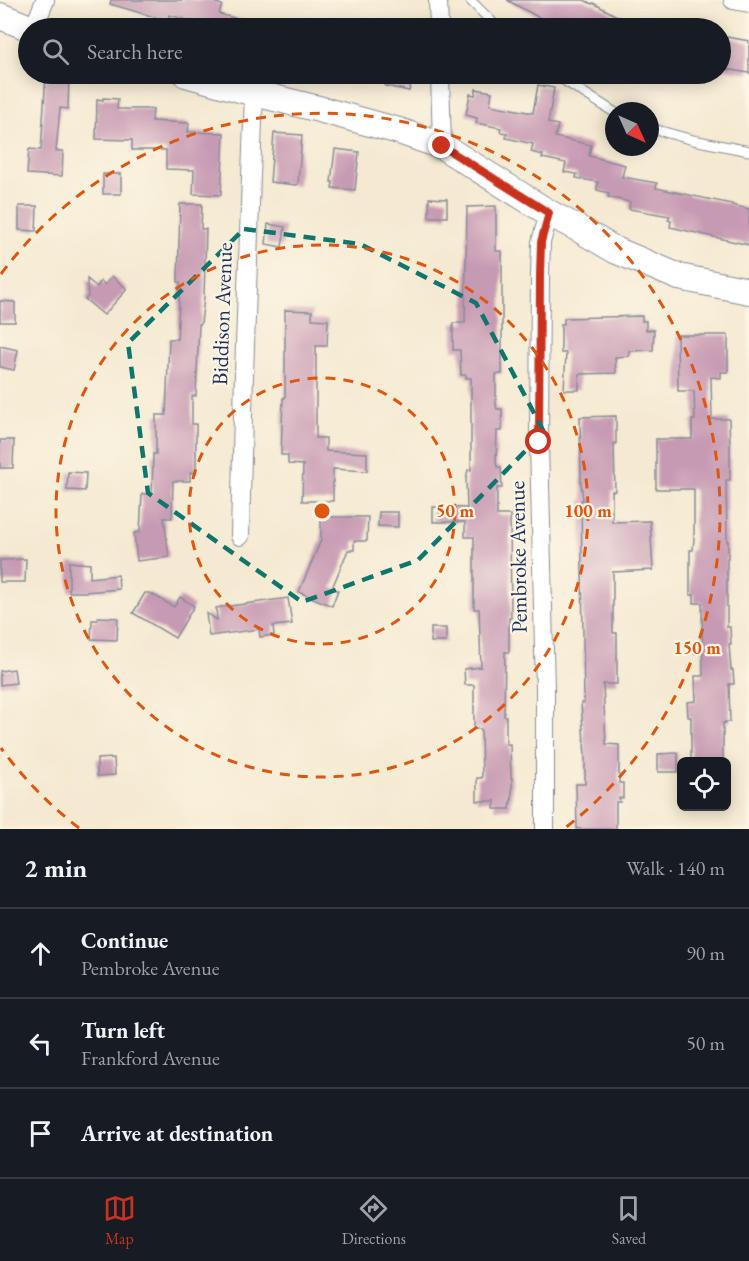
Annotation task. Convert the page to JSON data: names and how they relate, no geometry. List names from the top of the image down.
{
  "streets": {
    "street": ["Biddison Avenue", "Pembroke Avenue"]
  },
  "north": "bottom right",
  "page": {
    "search": "Search here",
    "heading": ["2 min", "Walk · 140 m"],
    "list": [
      ["Continue", "Pembroke Avenue", "90 m"],
      ["Turn left", "Frankford Avenue", "50 m"],
      "Arrive at destination"
    ],
    "nav": ["Map", "Directions", "Saved"]
  },
  "rings": ["50 m", "100 m", "150 m"]
}
